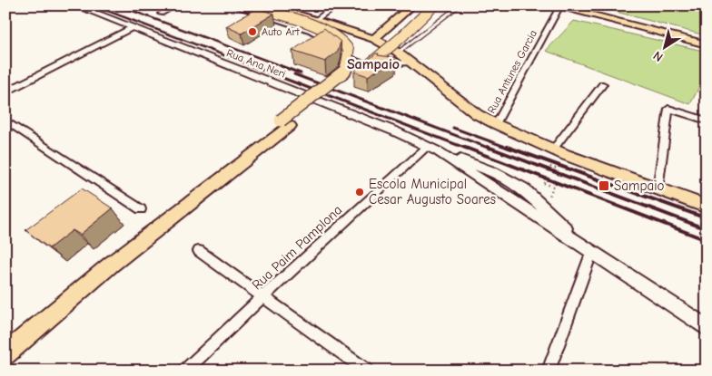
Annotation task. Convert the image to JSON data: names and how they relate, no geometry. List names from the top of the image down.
{
  "streets": {
    "main road": ["Rua Ana Neri"],
    "street": ["Rua Antunes Garcia", "Rua Paim Pamplona"]
  },
  "crossings": [
    ["Rua Ana Neri", "Rua Paim Pamplona"]
  ],
  "districts": ["Sampaio"],
  "places": {
    "other": ["Auto Art", "Escola Municipal Cesar Augusto Soares"],
    "transit": ["Sampaio"]
  },
  "north": "bottom left"
}
